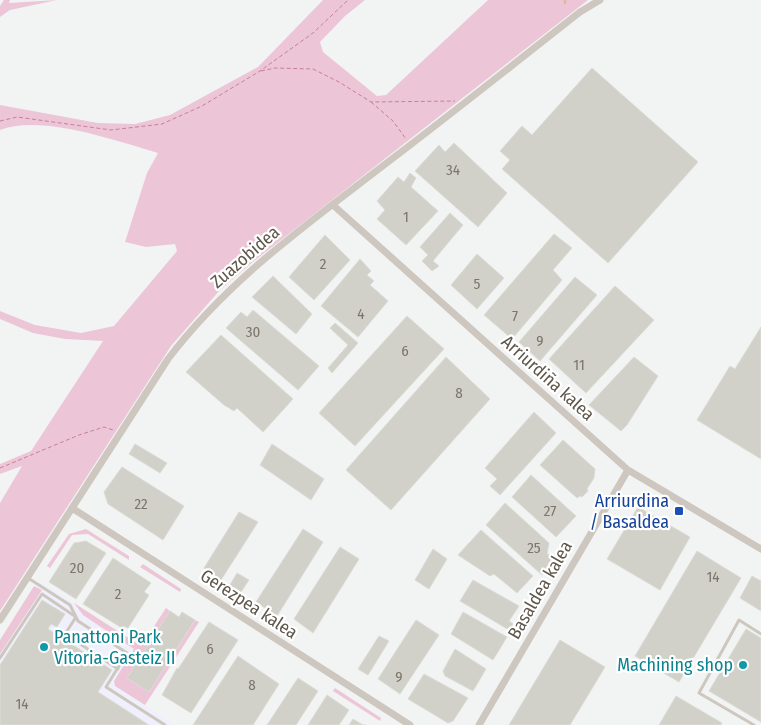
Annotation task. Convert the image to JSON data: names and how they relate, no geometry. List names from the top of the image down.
{
  "streets": {
    "street": [
      "Zuazobidea",
      "Arriurdiña kalea",
      "Basaldea kalea",
      "Gerezpea kalea"
    ]
  },
  "crossings": [
    ["Zuazobidea", "Arriurdiña kalea"],
    ["Zuazobidea", "Gerezpea kalea"],
    ["Arriurdiña kalea", "Basaldea kalea"]
  ],
  "places": {
    "transit": ["Arriurdina / Basaldea"],
    "other": ["Panattoni Park Vitoria-Gasteiz II", "Machining shop"]
  },
  "house_numbers": [
    "34",
    "1",
    "2",
    "5",
    "4",
    "7",
    "30",
    "9",
    "6",
    "11",
    "8",
    "22",
    "27",
    "25",
    "20",
    "14",
    "2",
    "6",
    "9",
    "8",
    "14"
  ]
}
